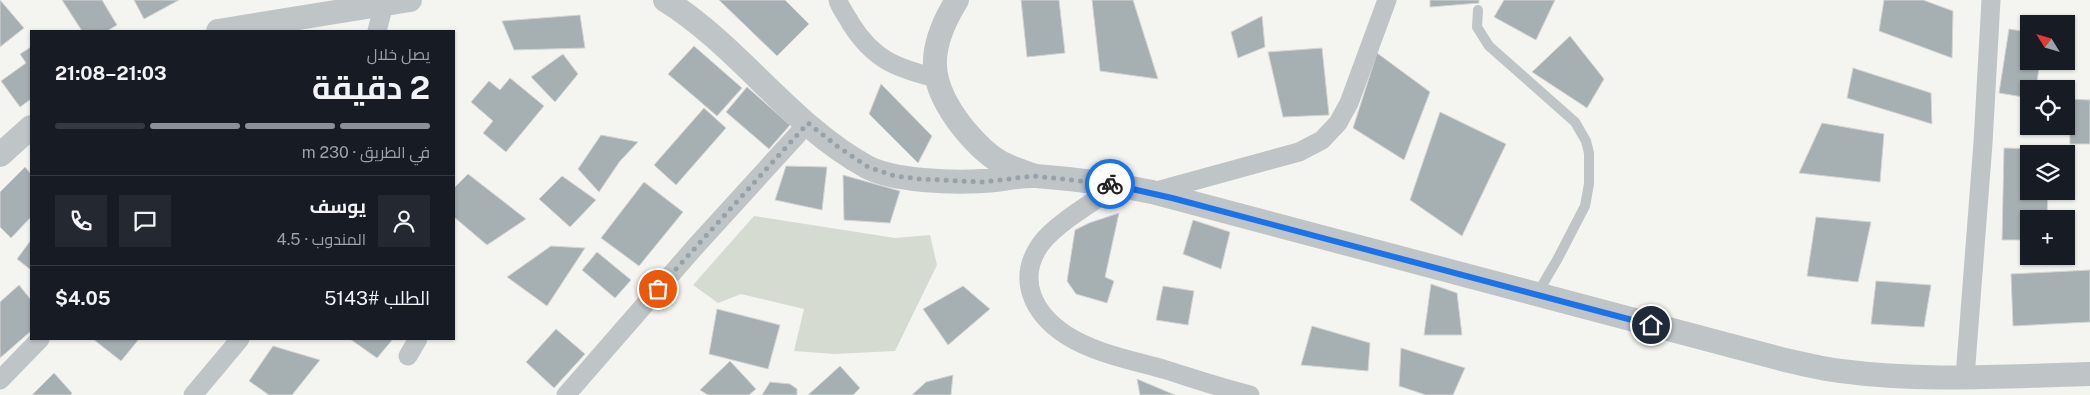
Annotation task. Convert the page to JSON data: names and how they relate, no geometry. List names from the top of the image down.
{
  "north": "top left",
  "page": {
    "map_buttons": "+",
    "heading": ["2 دقيقة", "يصل خلال", "21:03–21:08"],
    "panel": [
      "يوسف",
      "المندوب · 4.5",
      "الطلب #5143",
      "$4.05"
    ],
    "bar": "في الطريق · 230 m"
  }
}
